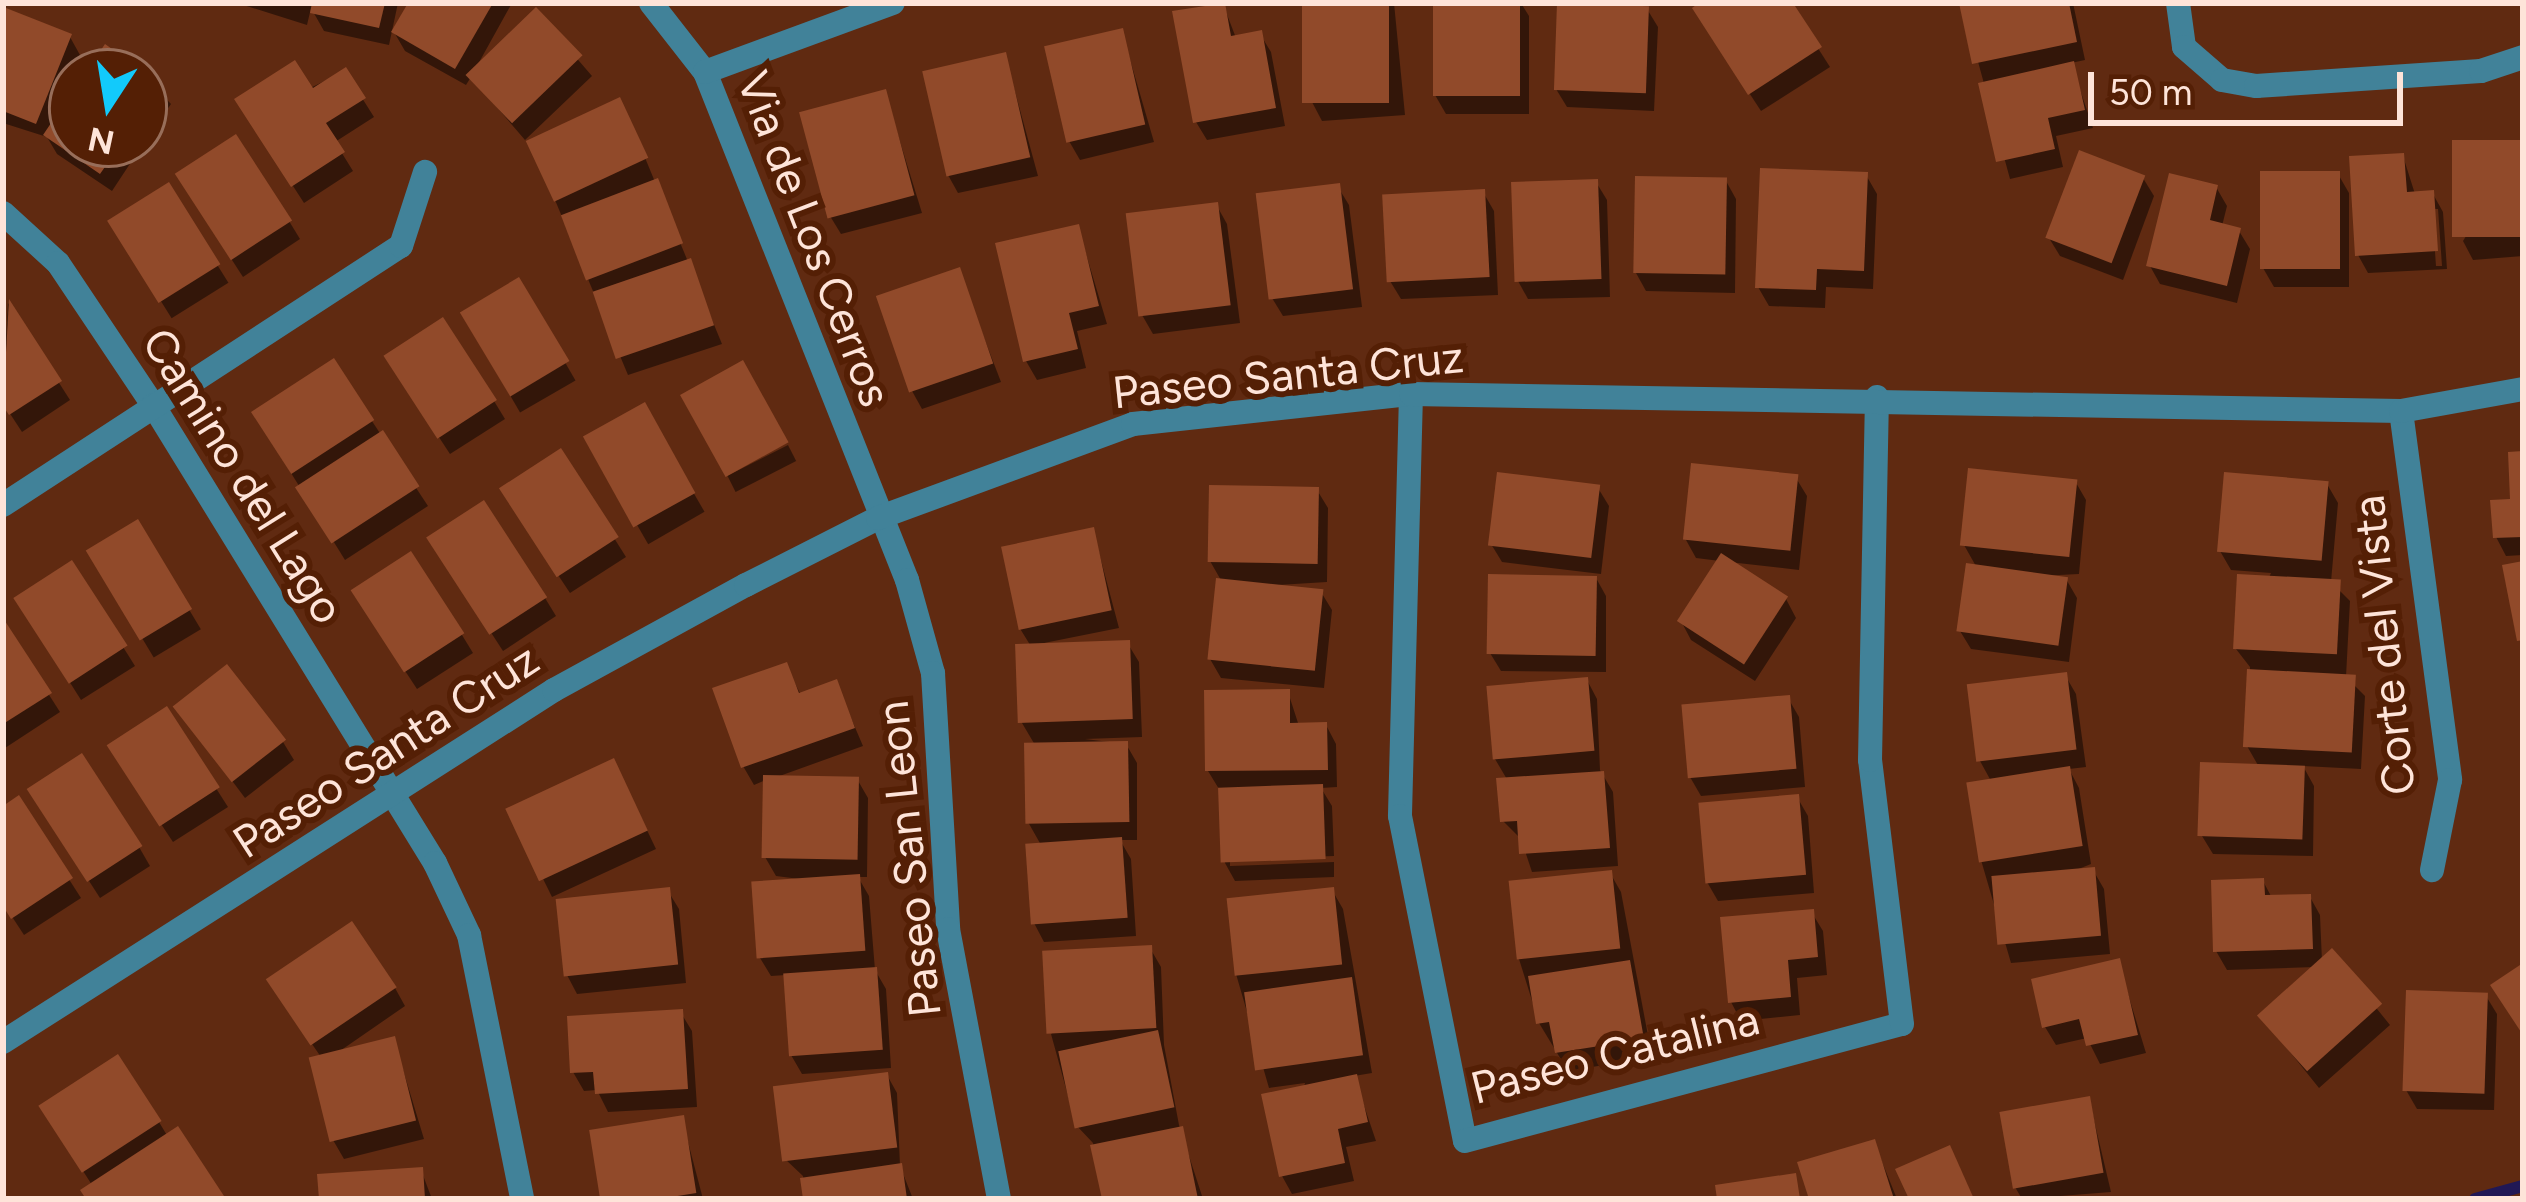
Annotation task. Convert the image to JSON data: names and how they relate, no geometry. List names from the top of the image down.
{
  "streets": {
    "street": [
      "Via de Los Cerros",
      "Paseo Santa Cruz",
      "Camino del Lago",
      "Corte del Vista",
      "Paseo San Leon",
      "Paseo Catalina"
    ]
  },
  "crossings": [
    ["Via de Los Cerros", "Paseo Santa Cruz"],
    ["Via de Los Cerros", "Paseo San Leon"],
    ["Paseo Santa Cruz", "Camino del Lago"],
    ["Paseo Santa Cruz", "Corte del Vista"],
    ["Paseo Santa Cruz", "Paseo San Leon"],
    ["Paseo Santa Cruz", "Paseo Catalina"]
  ],
  "scale_bar": "50 m",
  "north": "bottom"
}
